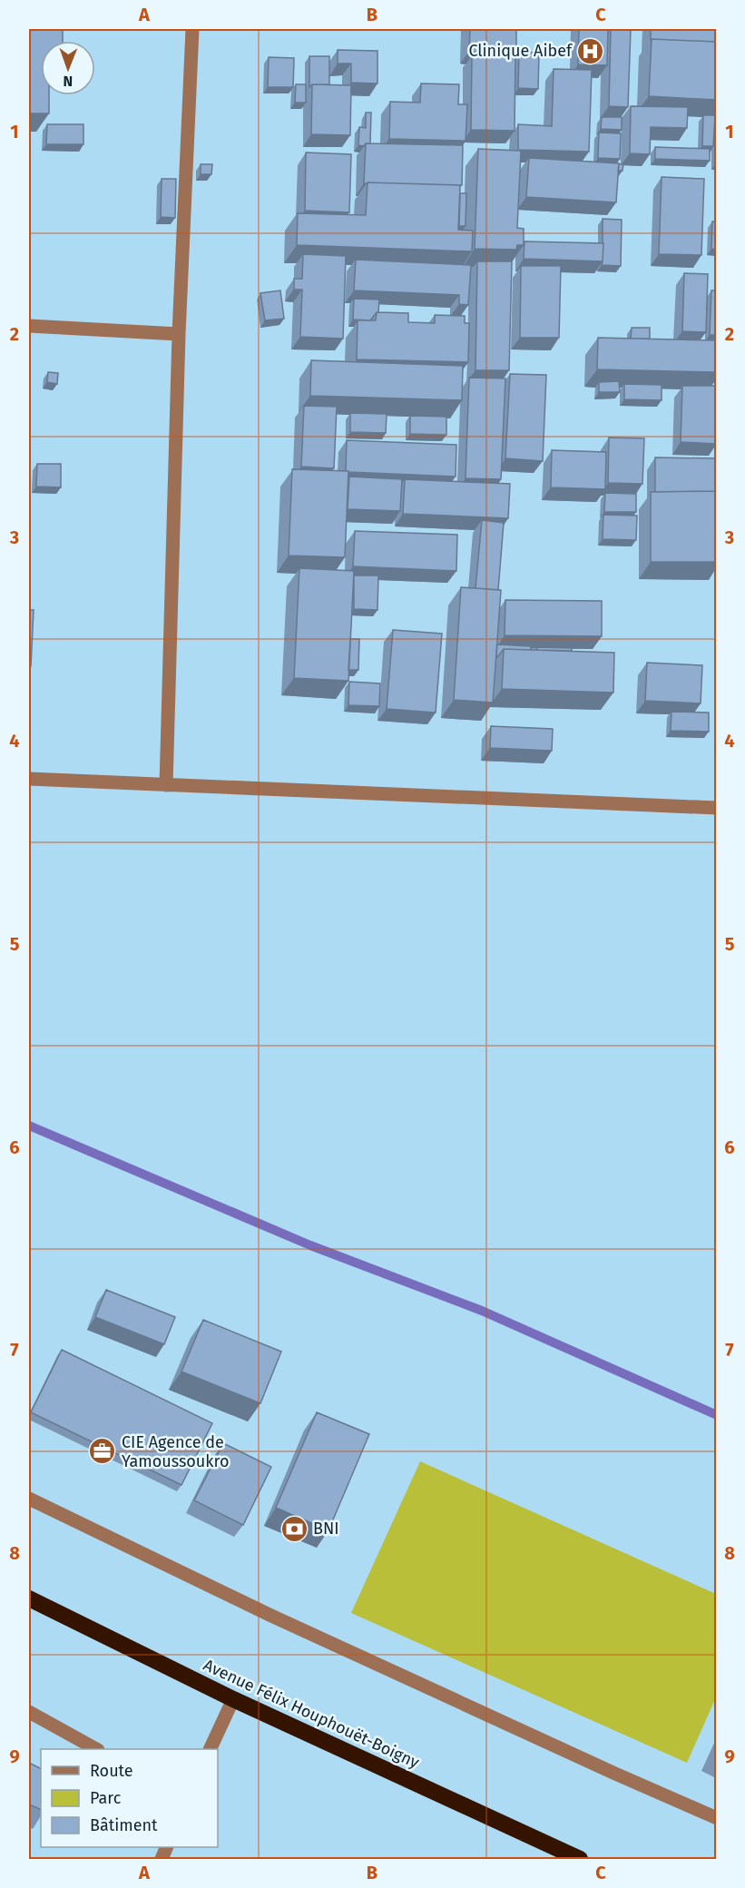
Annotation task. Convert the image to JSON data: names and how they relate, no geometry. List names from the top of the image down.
{
  "streets": {
    "highway": ["Avenue Félix Houphouët-Boigny"]
  },
  "places": {
    "hospital": ["Clinique Aibef"],
    "office": ["CIE Agence de Yamoussoukro"],
    "bank": ["BNI"]
  },
  "legend": ["Route", "Parc", "Bâtiment"],
  "north": "bottom",
  "grid": {
    "columns": ["A", "B", "C"],
    "rows": [
      "1",
      "2",
      "3",
      "4",
      "5",
      "6",
      "7",
      "8",
      "9"
    ]
  }
}
